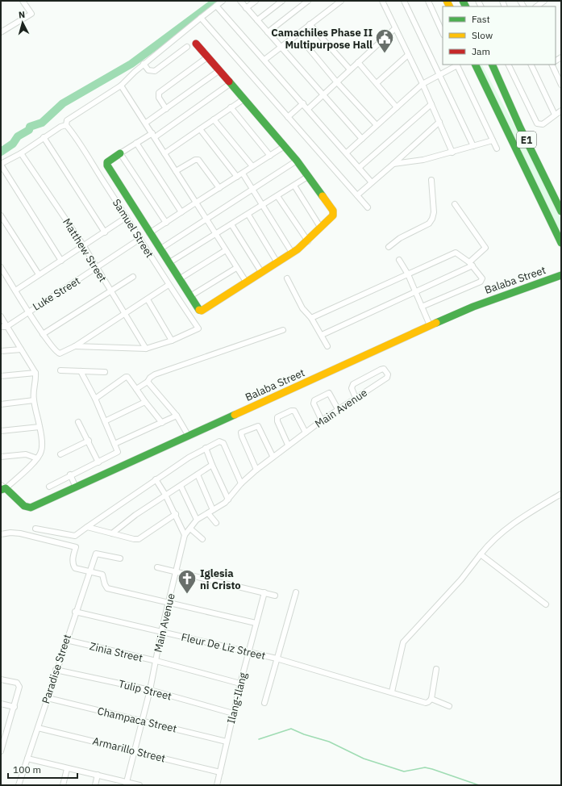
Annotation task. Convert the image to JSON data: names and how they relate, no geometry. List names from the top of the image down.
{
  "streets": {
    "main road": ["E1", "Balaba Street"],
    "street": [
      "Samuel Street",
      "Matthew Street",
      "Luke Street",
      "Main Avenue",
      "Fleur De Liz Street",
      "Zinia Street",
      "Paradise Street",
      "Tulip Street",
      "Ilang-Ilang",
      "Champaca Street",
      "Armarillo Street"
    ]
  },
  "crossings": [
    ["Samuel Street", "Luke Street"],
    ["Matthew Street", "Luke Street"],
    ["Main Avenue", "Fleur De Liz Street"],
    ["Main Avenue", "Zinia Street"],
    ["Main Avenue", "Tulip Street"],
    ["Main Avenue", "Champaca Street"],
    ["Main Avenue", "Armarillo Street"],
    ["Fleur De Liz Street", "Paradise Street"],
    ["Fleur De Liz Street", "Ilang-Ilang"],
    ["Zinia Street", "Paradise Street"],
    ["Zinia Street", "Ilang-Ilang"],
    ["Paradise Street", "Tulip Street"],
    ["Paradise Street", "Champaca Street"],
    ["Paradise Street", "Armarillo Street"],
    ["Tulip Street", "Ilang-Ilang"],
    ["Ilang-Ilang", "Champaca Street"],
    ["Ilang-Ilang", "Armarillo Street"]
  ],
  "places": {
    "public building": ["Camachiles Phase II Multipurpose Hall"],
    "church": ["Iglesia ni Cristo"]
  },
  "legend": ["Fast", "Slow", "Jam"],
  "scale_bar": "100 m",
  "north": "top"
}
